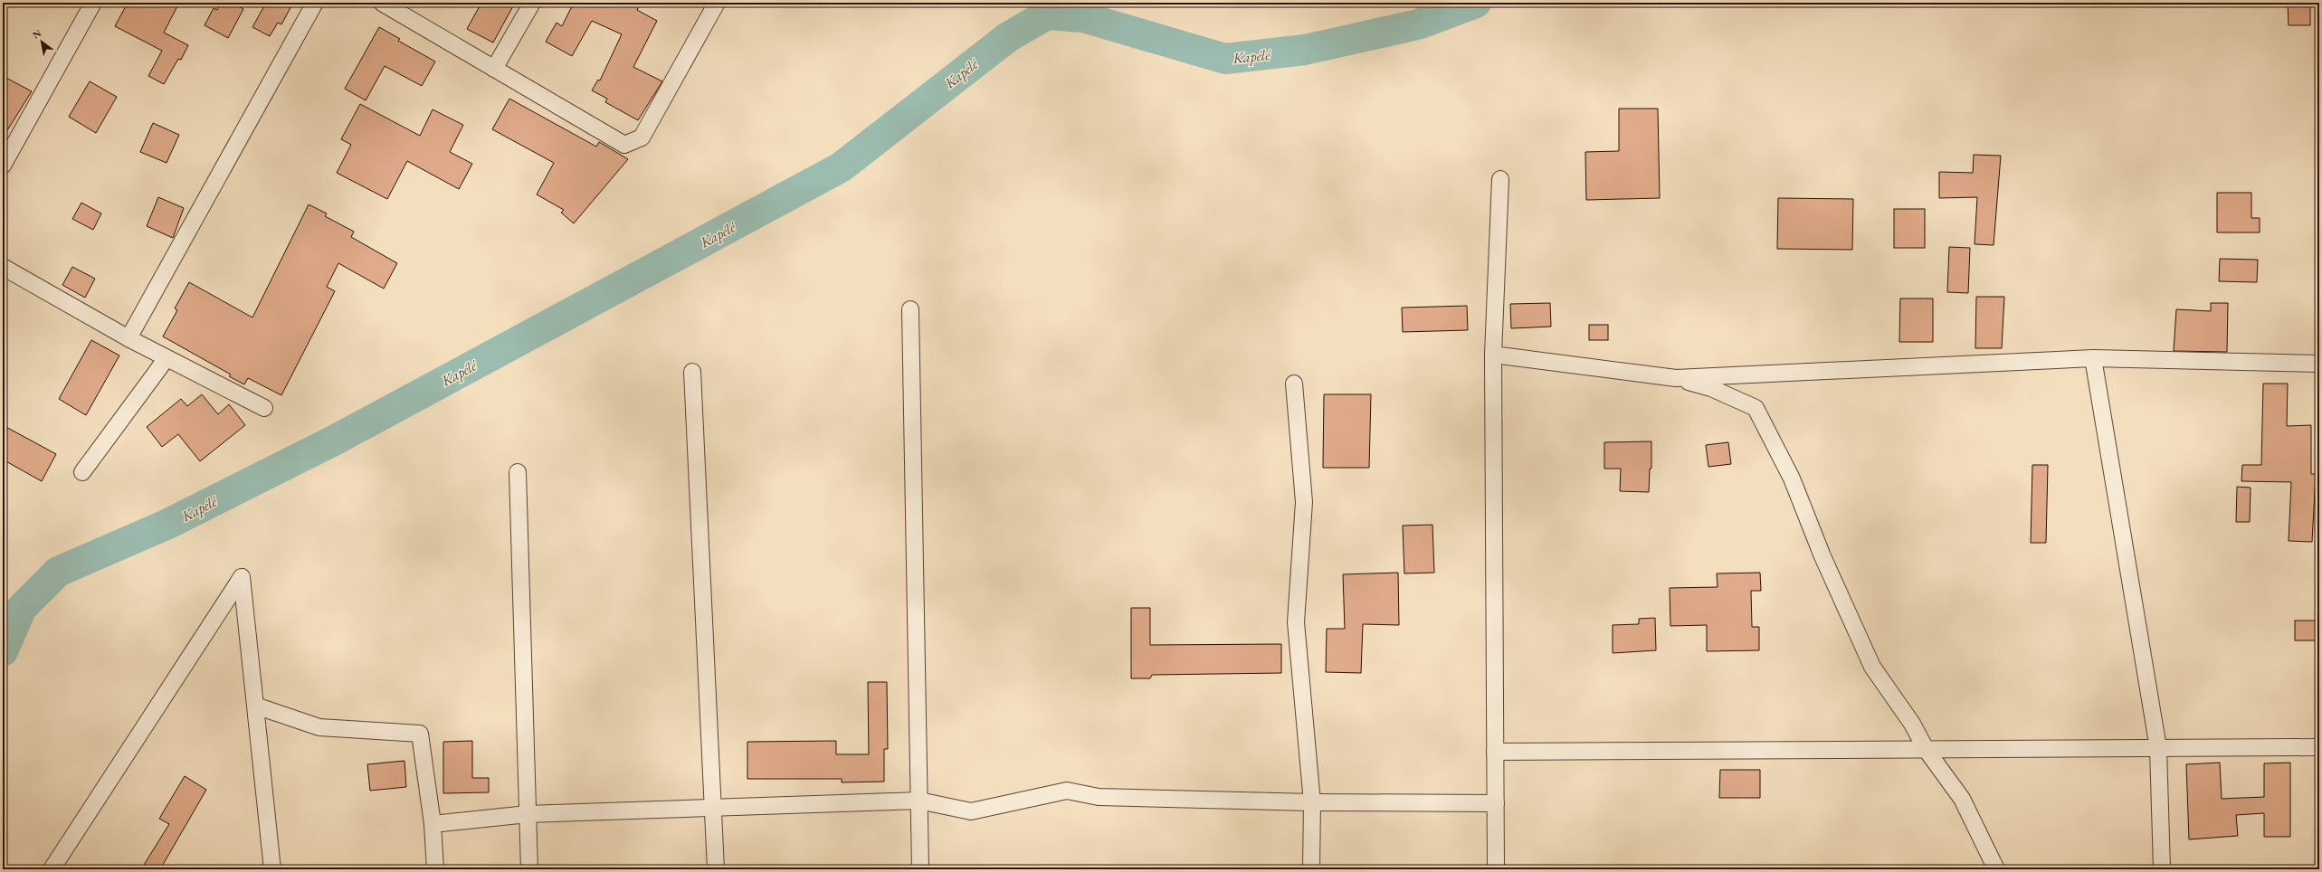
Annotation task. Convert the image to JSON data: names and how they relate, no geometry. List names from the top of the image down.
{
  "water": ["Kapélé"],
  "north": "top left"
}
